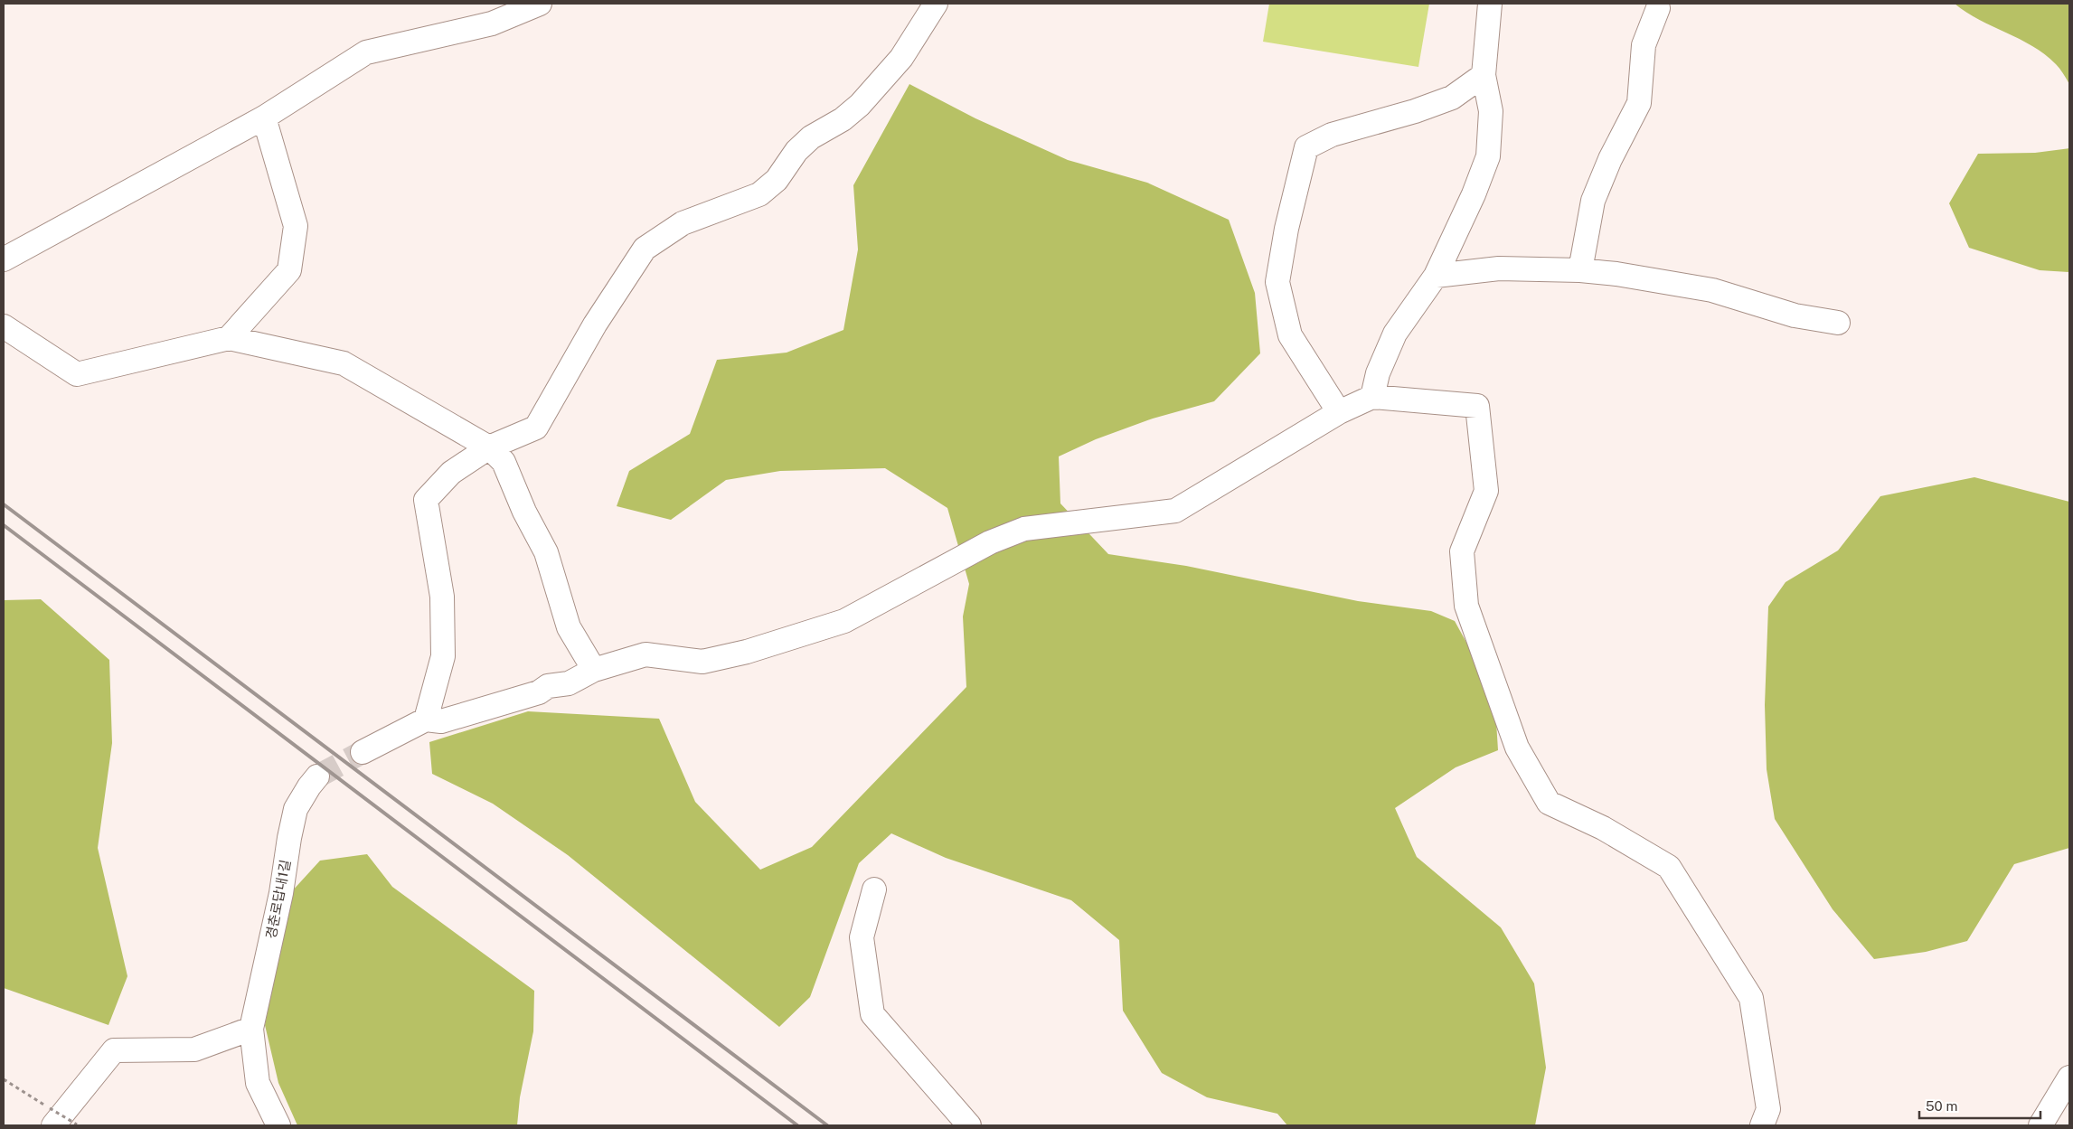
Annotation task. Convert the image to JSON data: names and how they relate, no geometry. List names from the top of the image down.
{
  "streets": {
    "street": ["경춘로답내1길"]
  },
  "scale_bar": "50 m"
}
